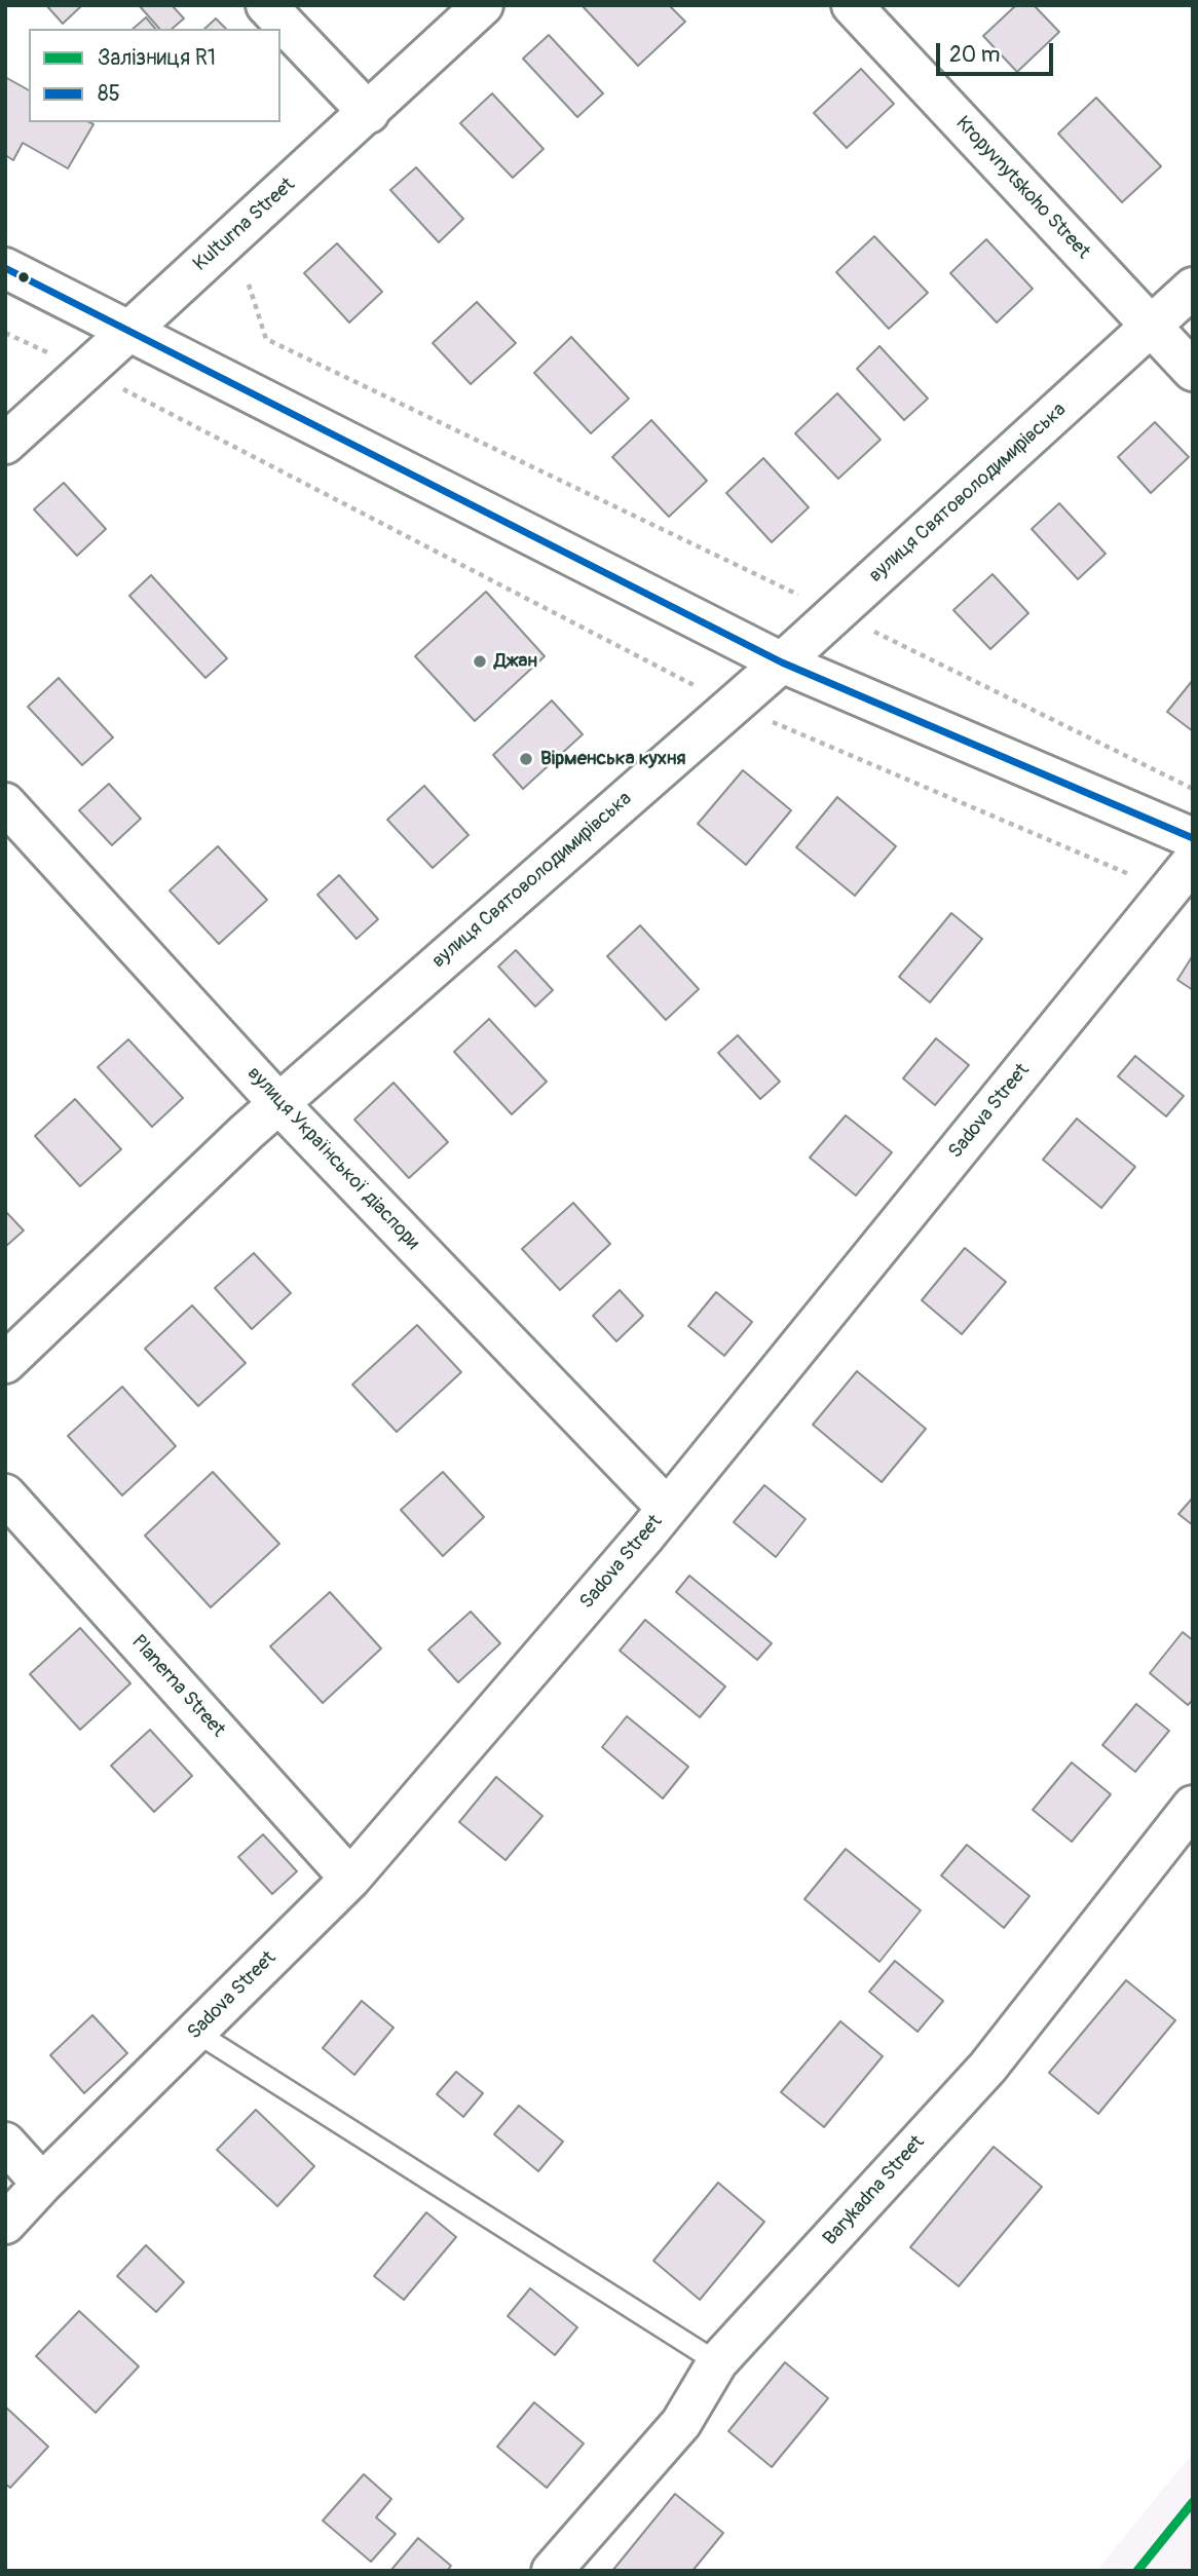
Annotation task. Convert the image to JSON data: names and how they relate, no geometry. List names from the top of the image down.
{
  "streets": {
    "street": [
      "Kropyvnytskoho Street",
      "Kulturna Street",
      "вулиця Святоволодимирівська",
      "Sadova Street",
      "вулиця Української діаспори",
      "Planerna Street",
      "Barykadna Street"
    ]
  },
  "crossings": [
    ["Kropyvnytskoho Street", "вулиця Святоволодимирівська"],
    ["вулиця Святоволодимирівська", "вулиця Української діаспори"],
    ["Sadova Street", "вулиця Української діаспори"],
    ["Sadova Street", "Planerna Street"]
  ],
  "places": ["Джан", "Вірменська кухня"],
  "lines": ["transit line 85", "rail line R1"],
  "legend": ["Залізниця R1", "85"],
  "scale_bar": "20 m"
}
